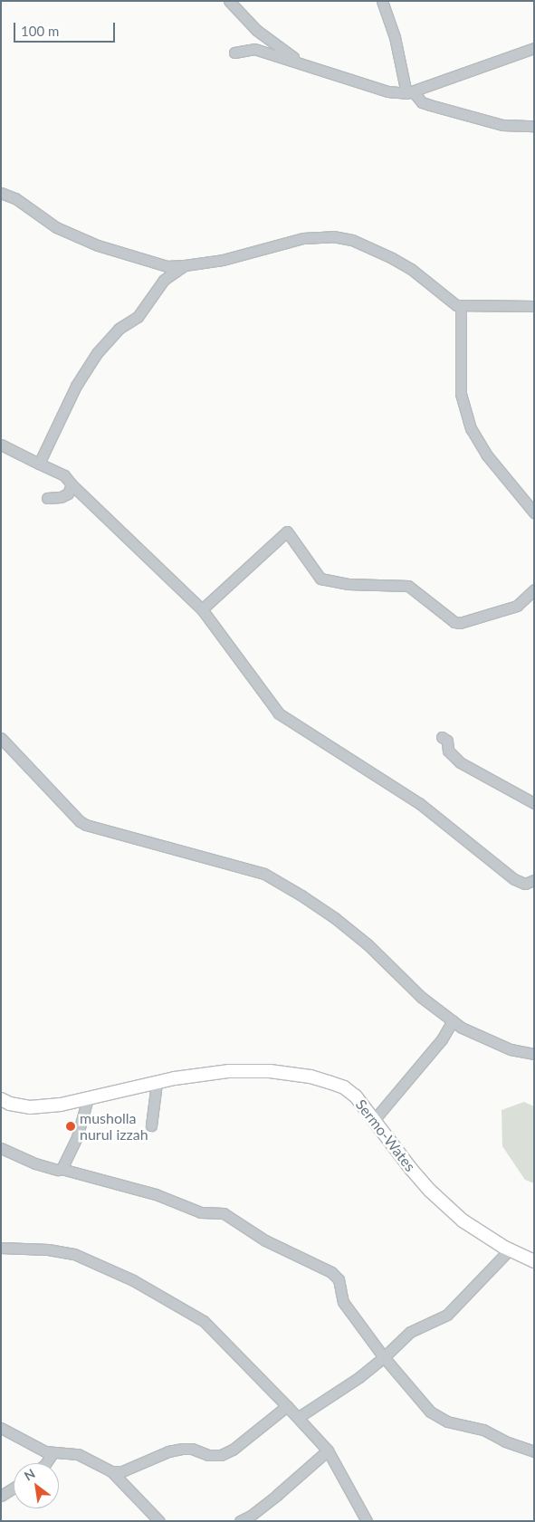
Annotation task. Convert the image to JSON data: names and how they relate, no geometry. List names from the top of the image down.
{
  "streets": {
    "main road": ["Sermo-Wates"]
  },
  "places": ["musholla nurul izzah"],
  "scale_bar": "100 m",
  "north": "top left"
}
